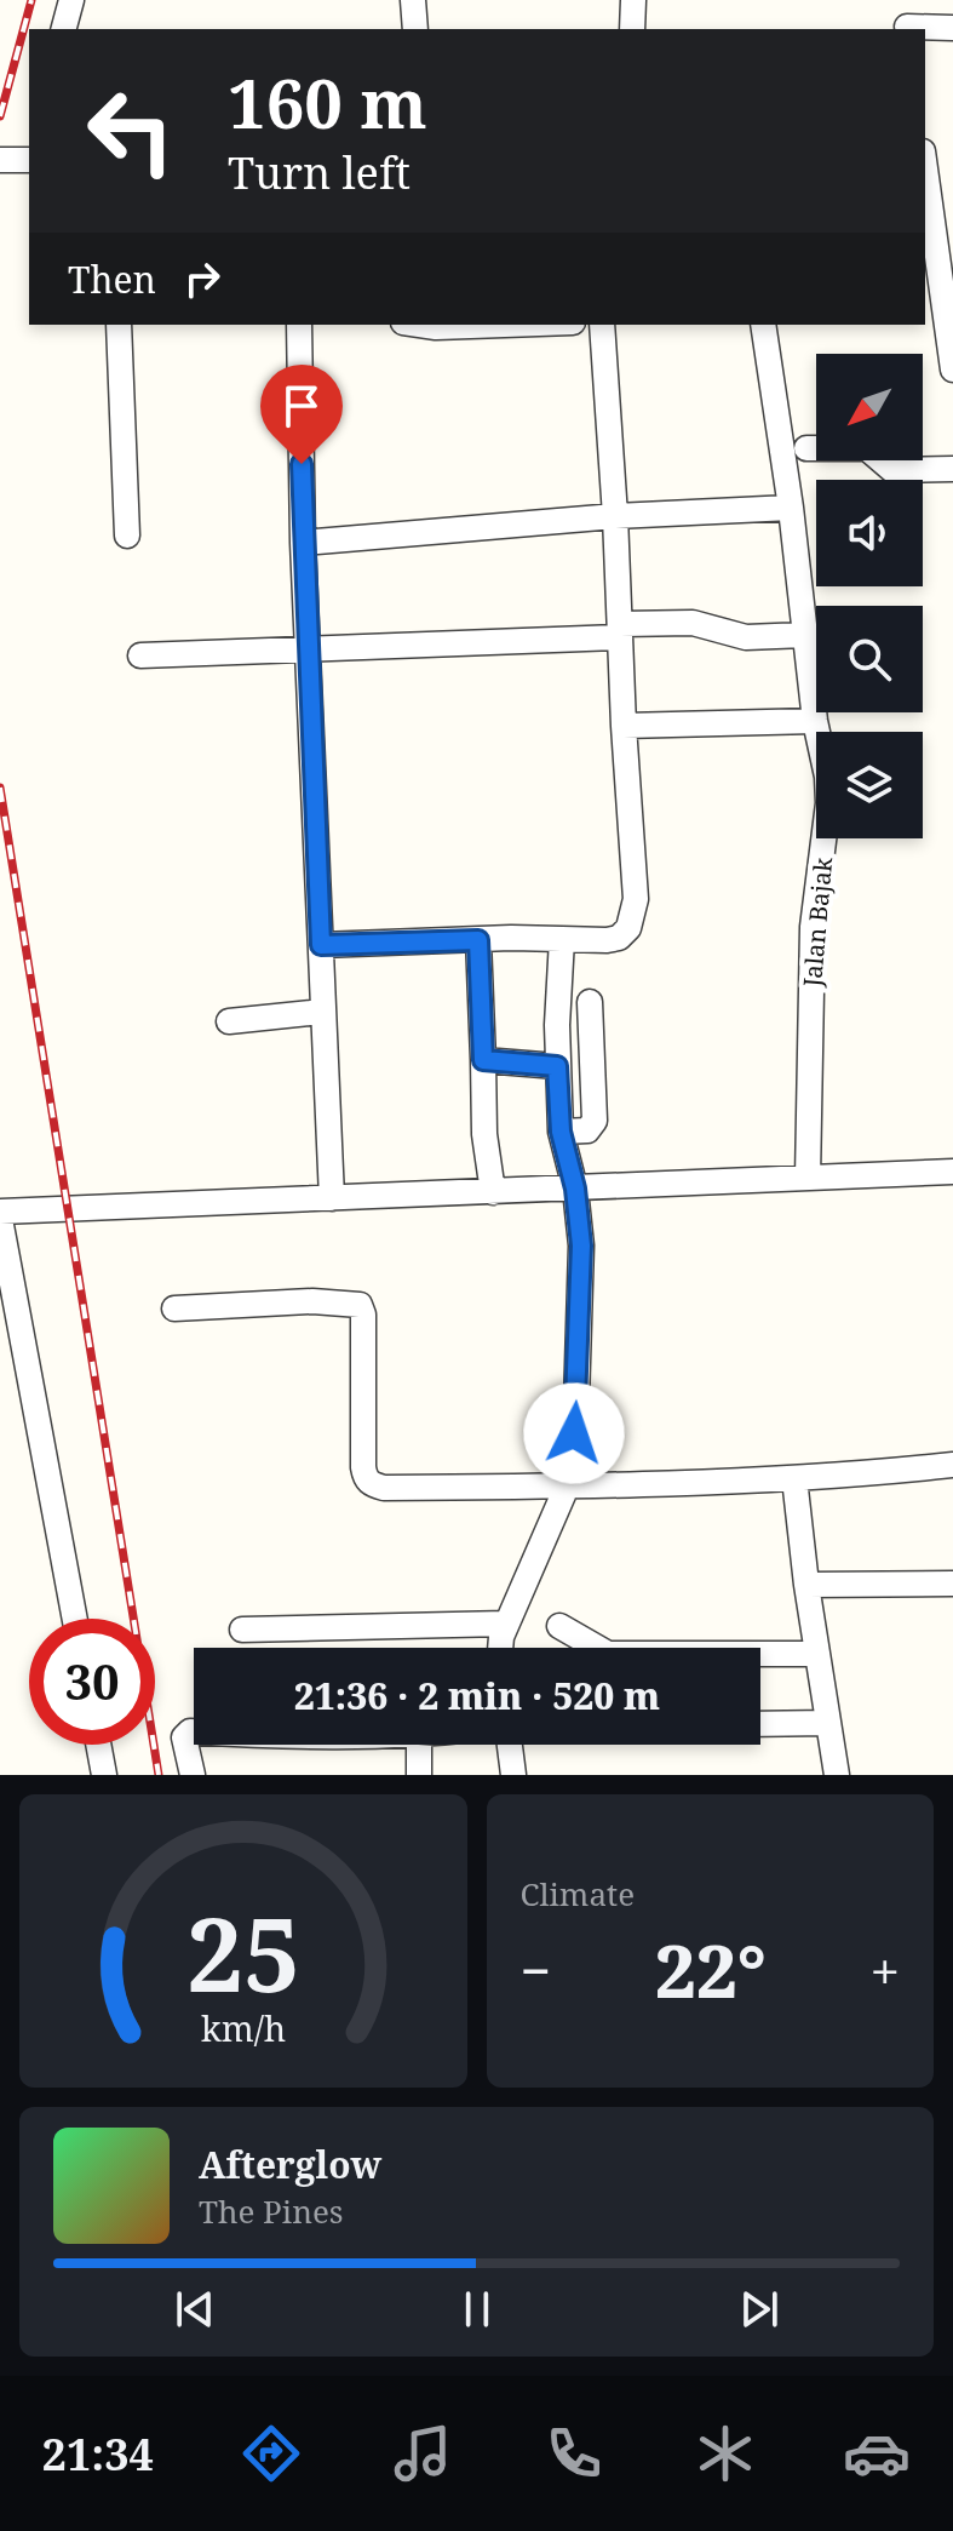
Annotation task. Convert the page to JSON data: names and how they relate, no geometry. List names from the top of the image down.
{
  "streets": {
    "street": ["Jalan Bajak"]
  },
  "north": "bottom left",
  "page": {
    "turn": ["160 m", "Turn left"],
    "then": "Then",
    "limit": "30",
    "trip": "21:36 · 2 min · 520 m",
    "tile": "Climate",
    "heat": ["−", "22°", "+"],
    "song": ["Afterglow", "The Pines"],
    "tabs": "21:34",
    "gauge": ["25", "km/h"]
  }
}
